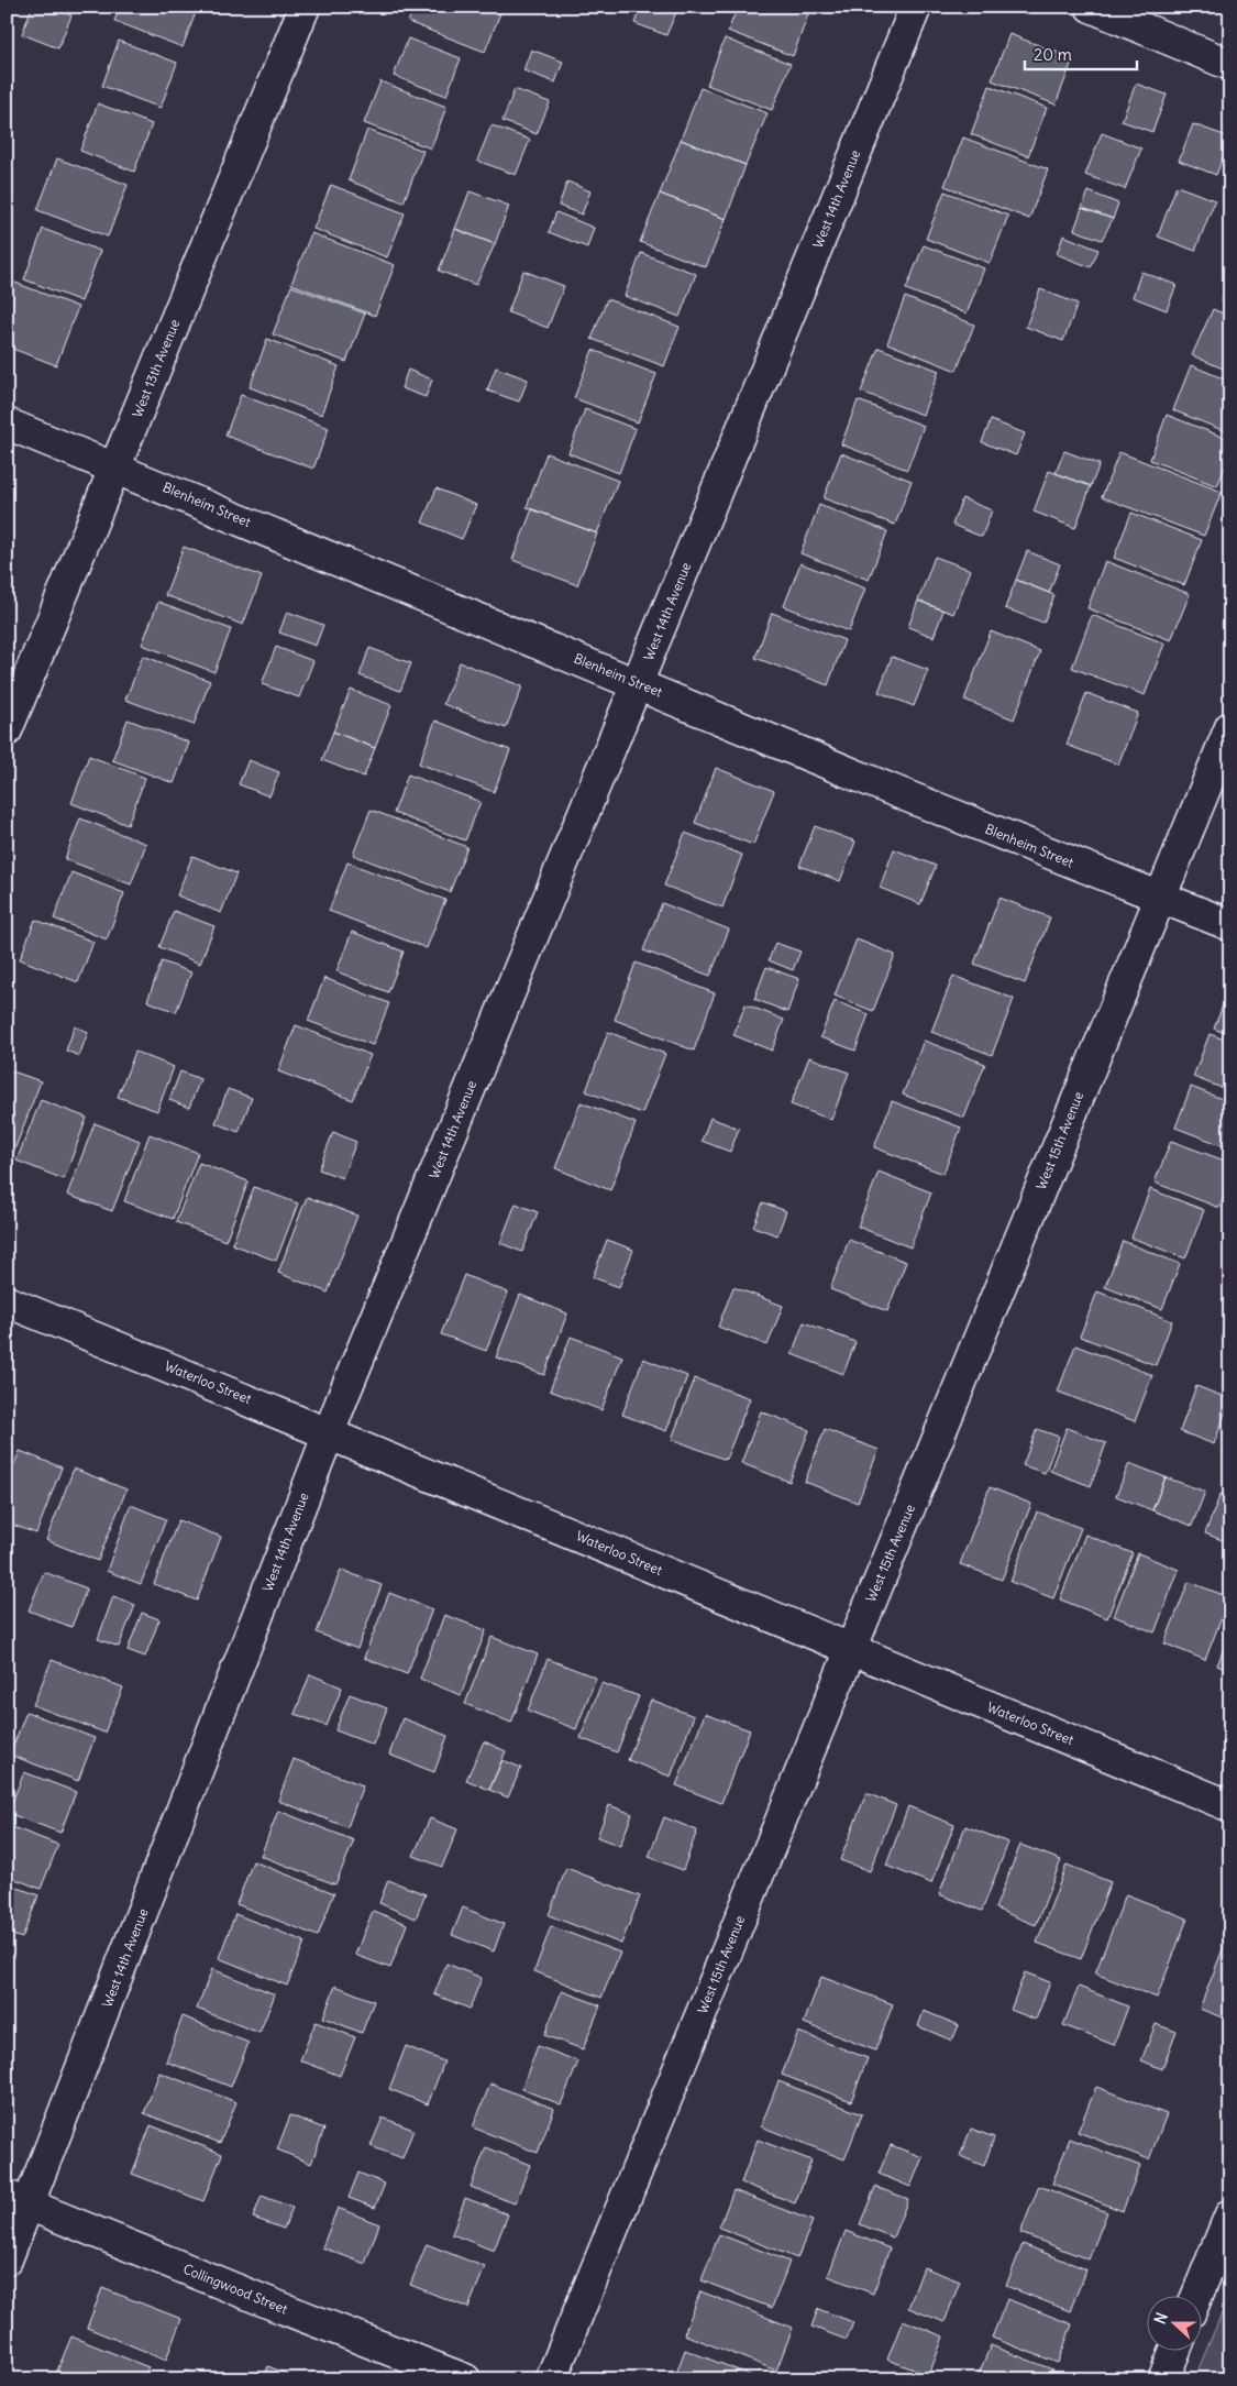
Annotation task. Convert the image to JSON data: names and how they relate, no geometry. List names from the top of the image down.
{
  "streets": {
    "street": [
      "West 14th Avenue",
      "West 13th Avenue",
      "Blenheim Street",
      "West 15th Avenue",
      "Waterloo Street",
      "Collingwood Street"
    ]
  },
  "crossings": [
    ["West 14th Avenue", "Blenheim Street"],
    ["West 14th Avenue", "Waterloo Street"],
    ["West 14th Avenue", "Collingwood Street"],
    ["West 13th Avenue", "Blenheim Street"],
    ["Blenheim Street", "West 15th Avenue"],
    ["West 15th Avenue", "Waterloo Street"]
  ],
  "scale_bar": "20 m",
  "north": "left"
}
